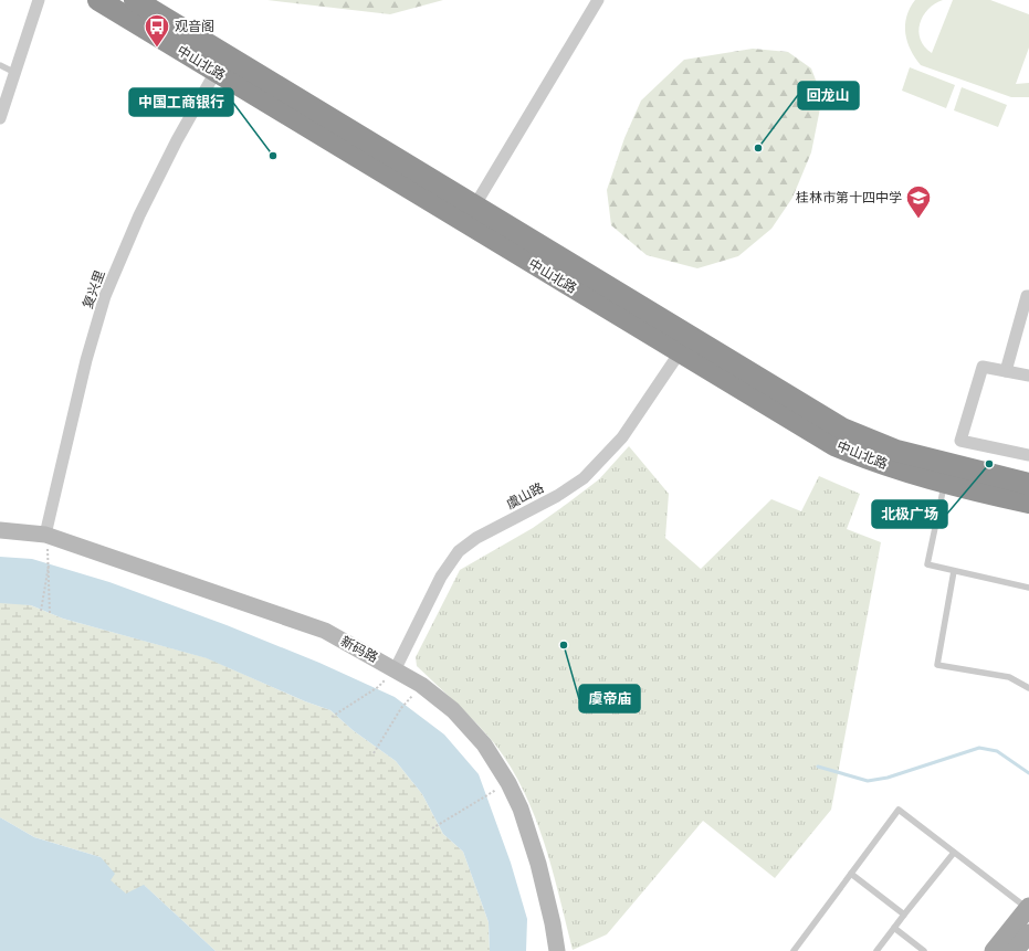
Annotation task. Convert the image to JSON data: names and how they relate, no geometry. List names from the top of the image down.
{
  "streets": {
    "highway": ["中山北路"],
    "street": ["复兴里", "虞山路", "新码路"]
  },
  "crossings": [
    ["中山北路", "复兴里"],
    ["中山北路", "虞山路"],
    ["复兴里", "新码路"],
    ["虞山路", "新码路"]
  ],
  "places": {
    "bus stop": ["观音阁"],
    "other": [
      "回龙山",
      "中国工商银行",
      "北极广场",
      "虞帝庙"
    ],
    "school or university": ["桂林市第十四中学"]
  }
}
